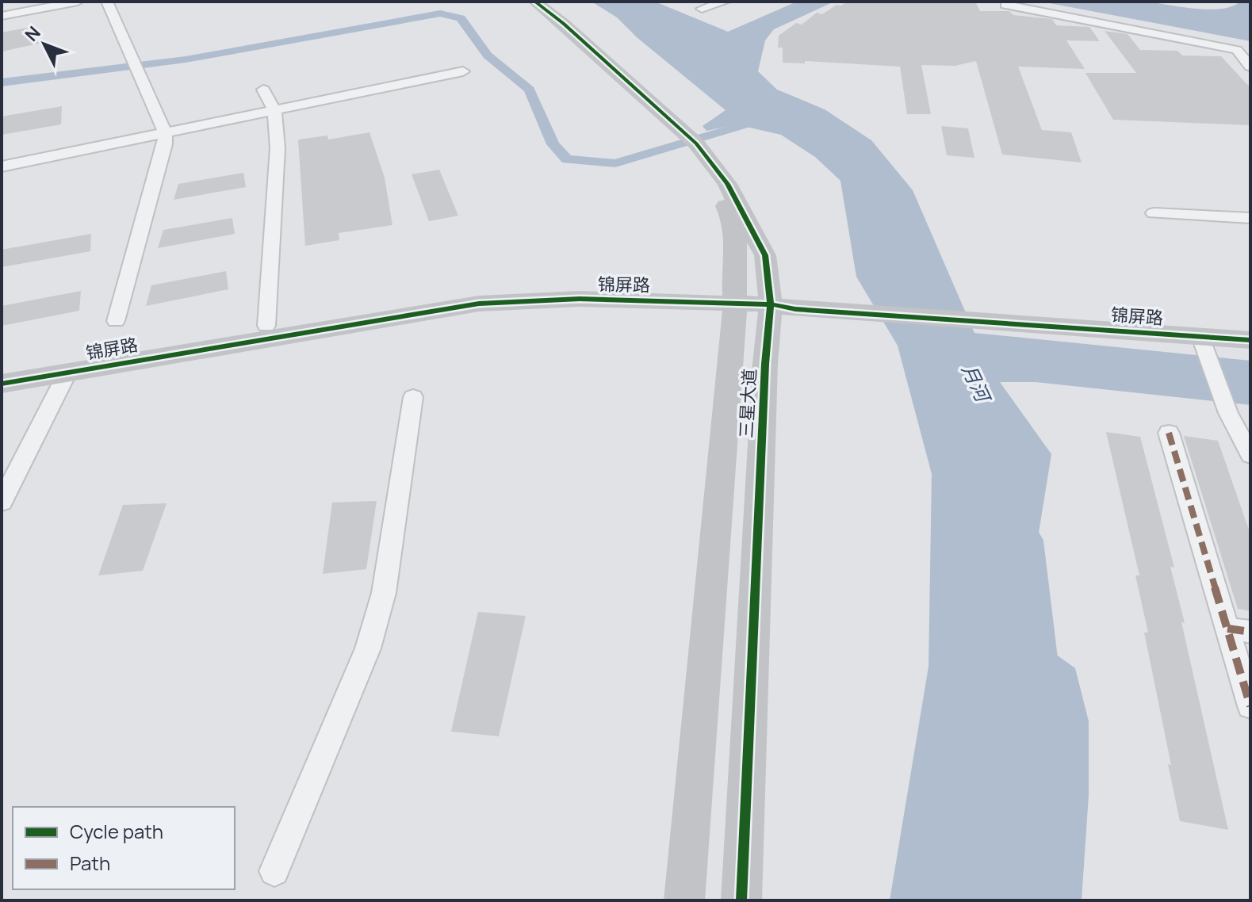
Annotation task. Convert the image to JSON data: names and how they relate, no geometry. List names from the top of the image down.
{
  "streets": {
    "street": ["锦屏路", "三星大道"]
  },
  "crossings": [
    ["锦屏路", "三星大道"]
  ],
  "water": ["月河"],
  "legend": ["Cycle path", "Path"],
  "north": "top left"
}
